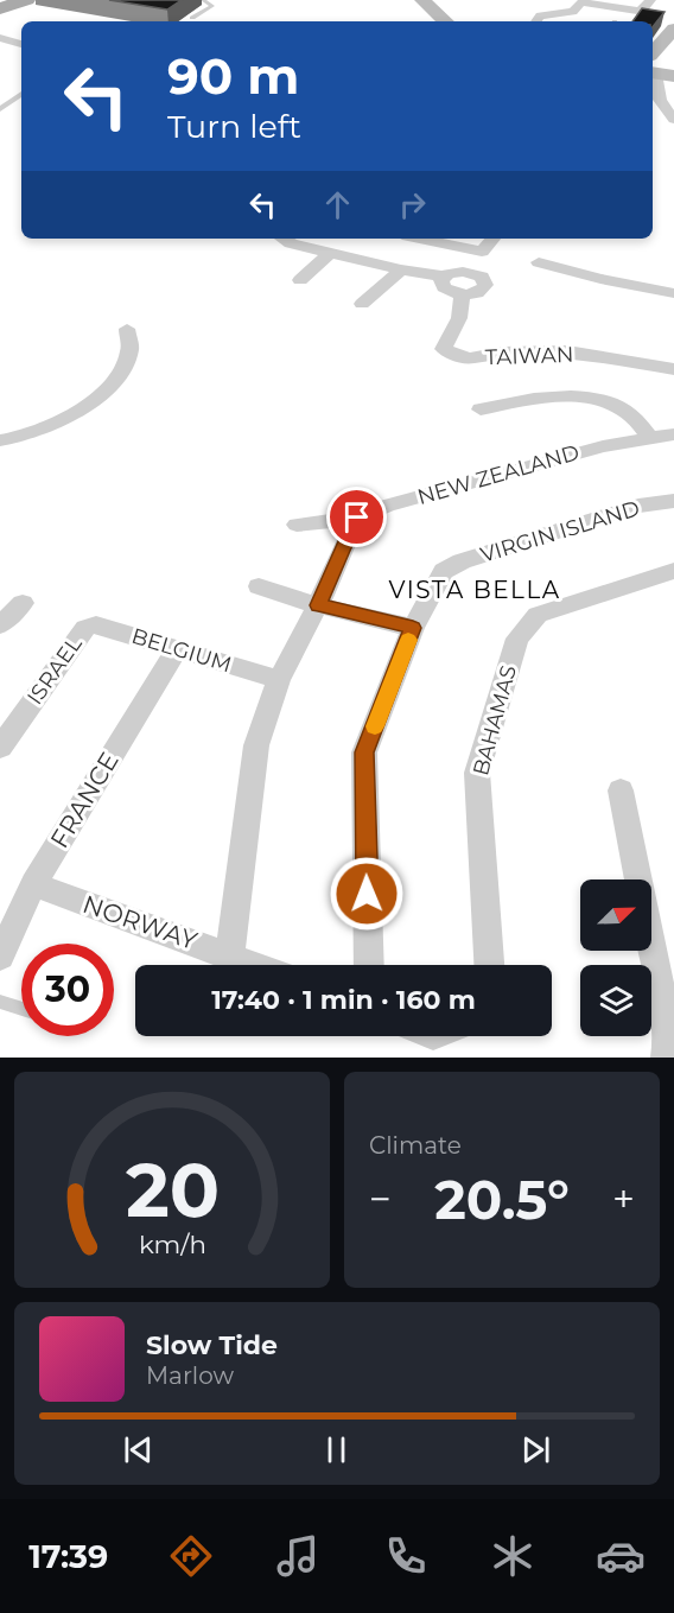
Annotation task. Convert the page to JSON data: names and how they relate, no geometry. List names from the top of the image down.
{
  "streets": {
    "street": [
      "TAIWAN",
      "NEW ZEALAND",
      "VIRGIN ISLAND",
      "BELGIUM",
      "ISRAEL",
      "BAHAMAS",
      "FRANCE",
      "NORWAY"
    ]
  },
  "crossings": [
    ["BELGIUM", "ISRAEL"],
    ["BELGIUM", "FRANCE"],
    ["FRANCE", "NORWAY"]
  ],
  "districts": ["VISTA BELLA"],
  "north": "top right",
  "page": {
    "turn": ["90 m", "Turn left"],
    "limit": "30",
    "trip": "17:40 · 1 min · 160 m",
    "tile": "Climate",
    "heat": ["−", "20.5°", "+"],
    "song": ["Slow Tide", "Marlow"],
    "tabs": "17:39",
    "gauge": ["20", "km/h"]
  }
}
